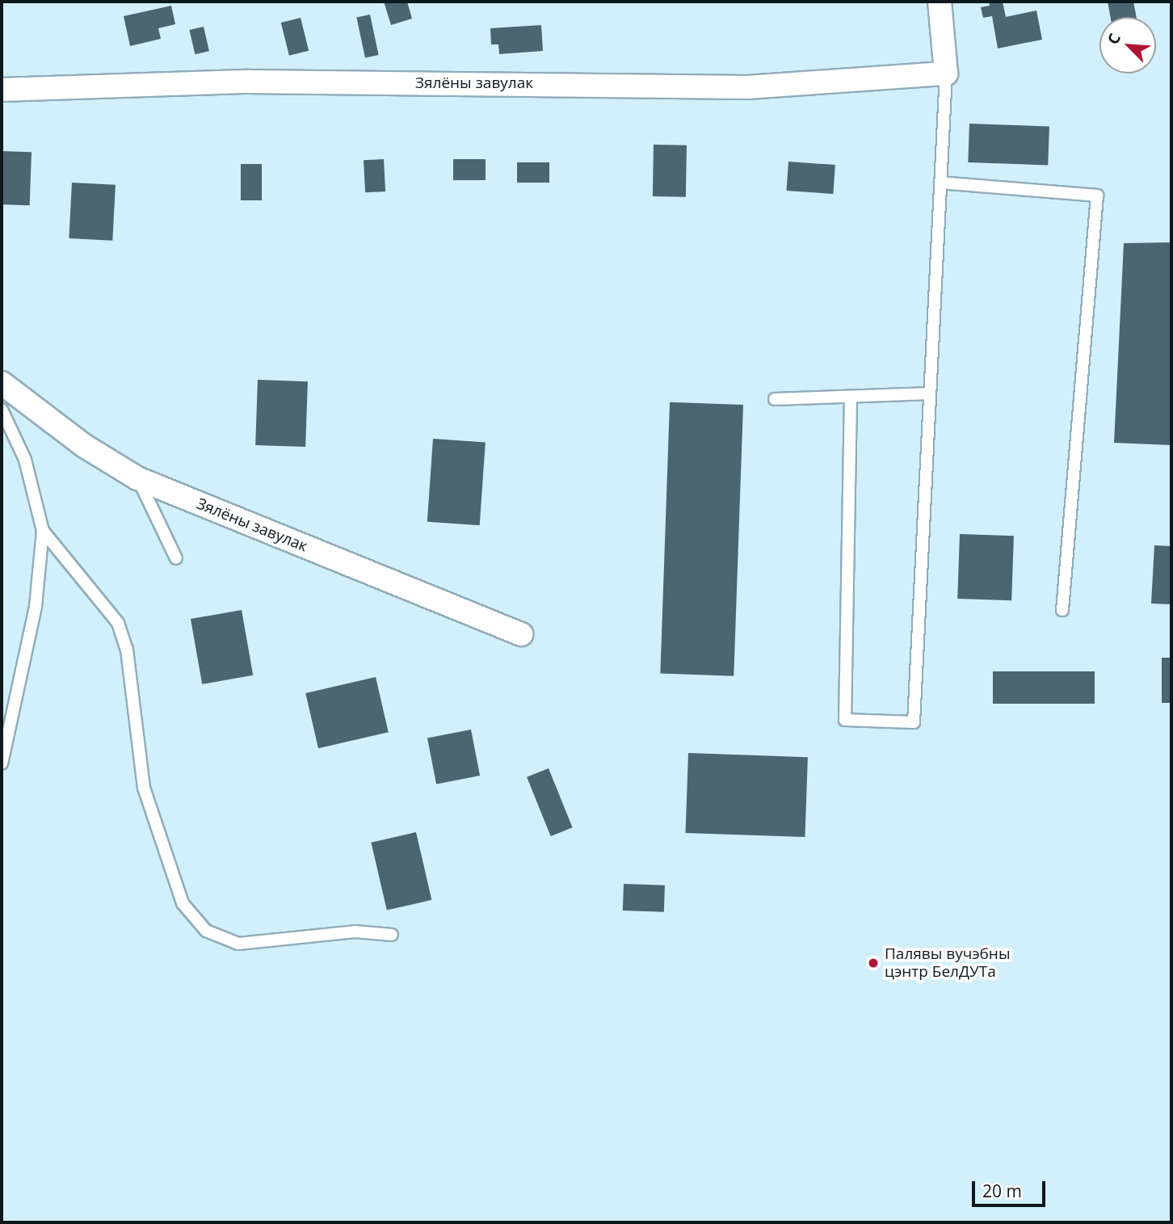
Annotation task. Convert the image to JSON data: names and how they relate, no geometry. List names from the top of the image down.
{
  "streets": {
    "street": ["Зялёны завулак"]
  },
  "places": ["Палявы вучэбны цэнтр БелДУТа"],
  "scale_bar": "20 m",
  "north": "top left"
}
